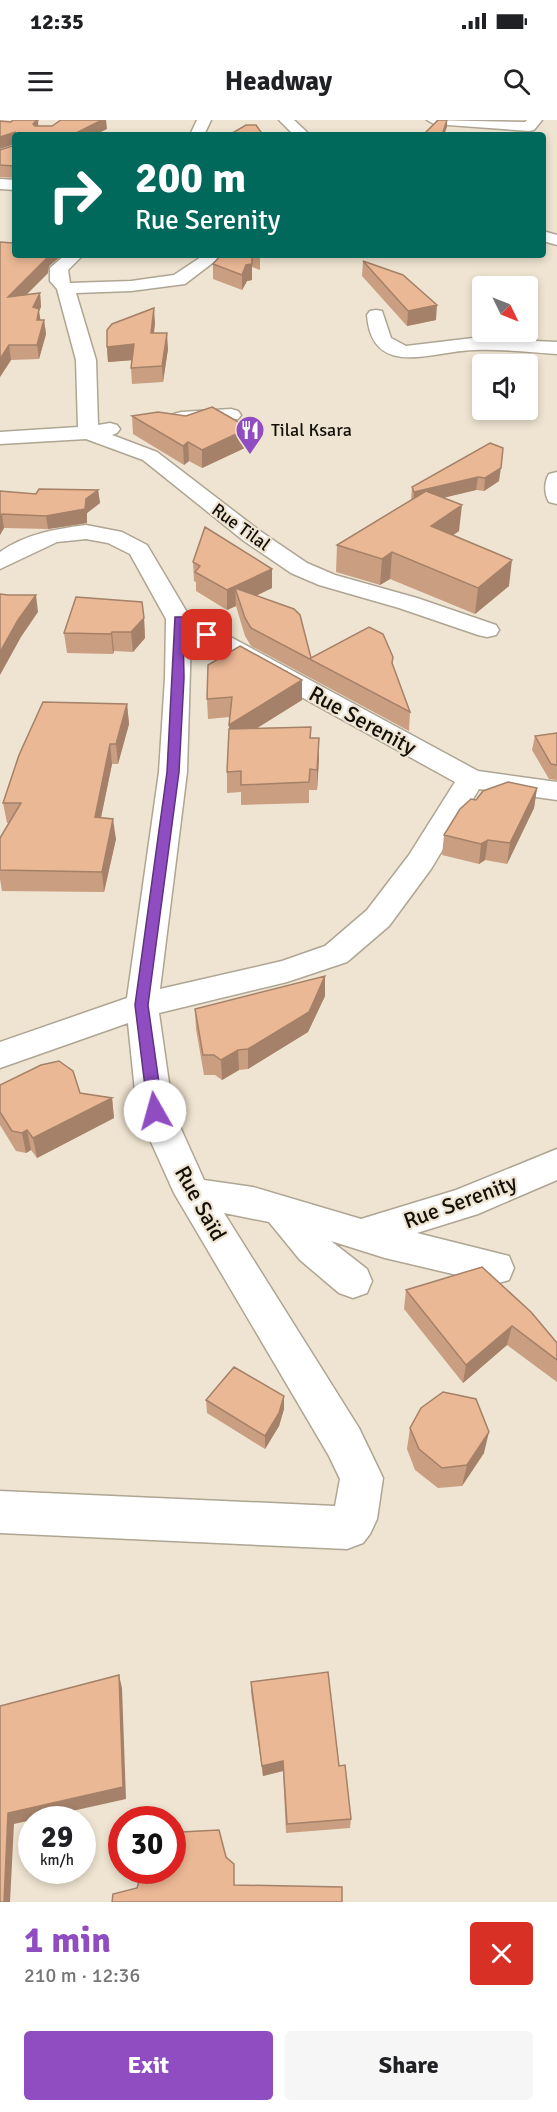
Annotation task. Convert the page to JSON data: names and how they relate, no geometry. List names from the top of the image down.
{
  "streets": {
    "street": ["Rue Tilal", "Rue Serenity", "Rue Saïd"]
  },
  "crossings": [
    ["Rue Serenity", "Rue Saïd"]
  ],
  "places": {
    "restaurant": ["Tilal Ksara"]
  },
  "north": "bottom right",
  "page": {
    "status": "12:35",
    "header": "Headway",
    "turn": ["200 m", "Rue Serenity"],
    "speed": "29 km/h",
    "limit": "30",
    "heading": ["1 min", "210 m · 12:36"],
    "buttons": ["Exit", "Share"]
  }
}
